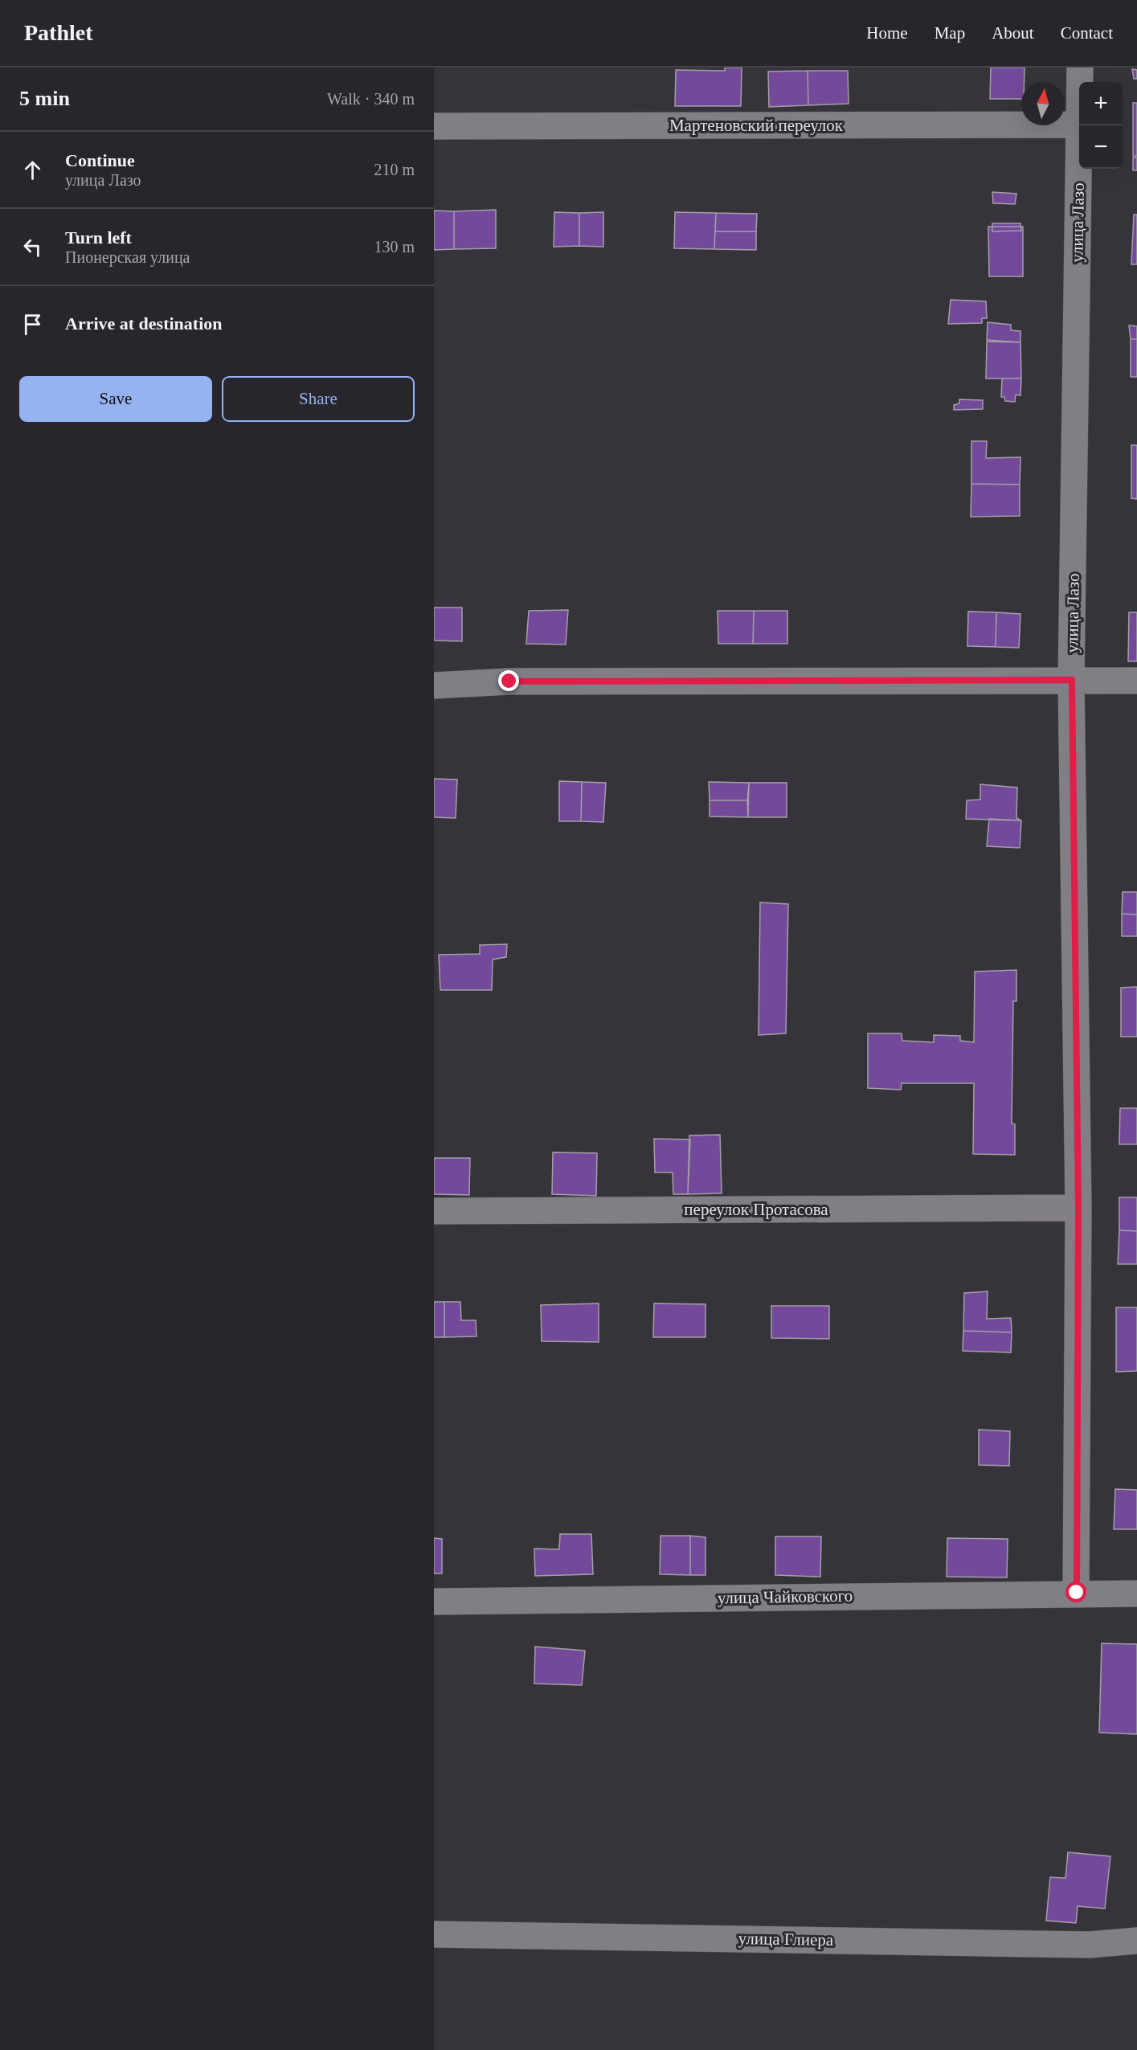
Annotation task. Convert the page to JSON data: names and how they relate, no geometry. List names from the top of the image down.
{
  "streets": {
    "street": [
      "Мартеновский переулок",
      "улица Лазо",
      "переулок Протасова",
      "улица Чайковского",
      "улица Глиера"
    ]
  },
  "crossings": [
    ["Мартеновский переулок", "улица Лазо"],
    ["улица Лазо", "переулок Протасова"],
    ["улица Лазо", "улица Чайковского"]
  ],
  "north": "top",
  "page": {
    "header": "Pathlet",
    "nav": [
      "Home",
      "Map",
      "About",
      "Contact"
    ],
    "heading": ["5 min", "Walk · 340 m"],
    "map_buttons": ["+", "−"],
    "list": [
      ["Continue", "улица Лазо", "210 m"],
      ["Turn left", "Пионерская улица", "130 m"],
      "Arrive at destination"
    ],
    "buttons": ["Save", "Share"]
  }
}
